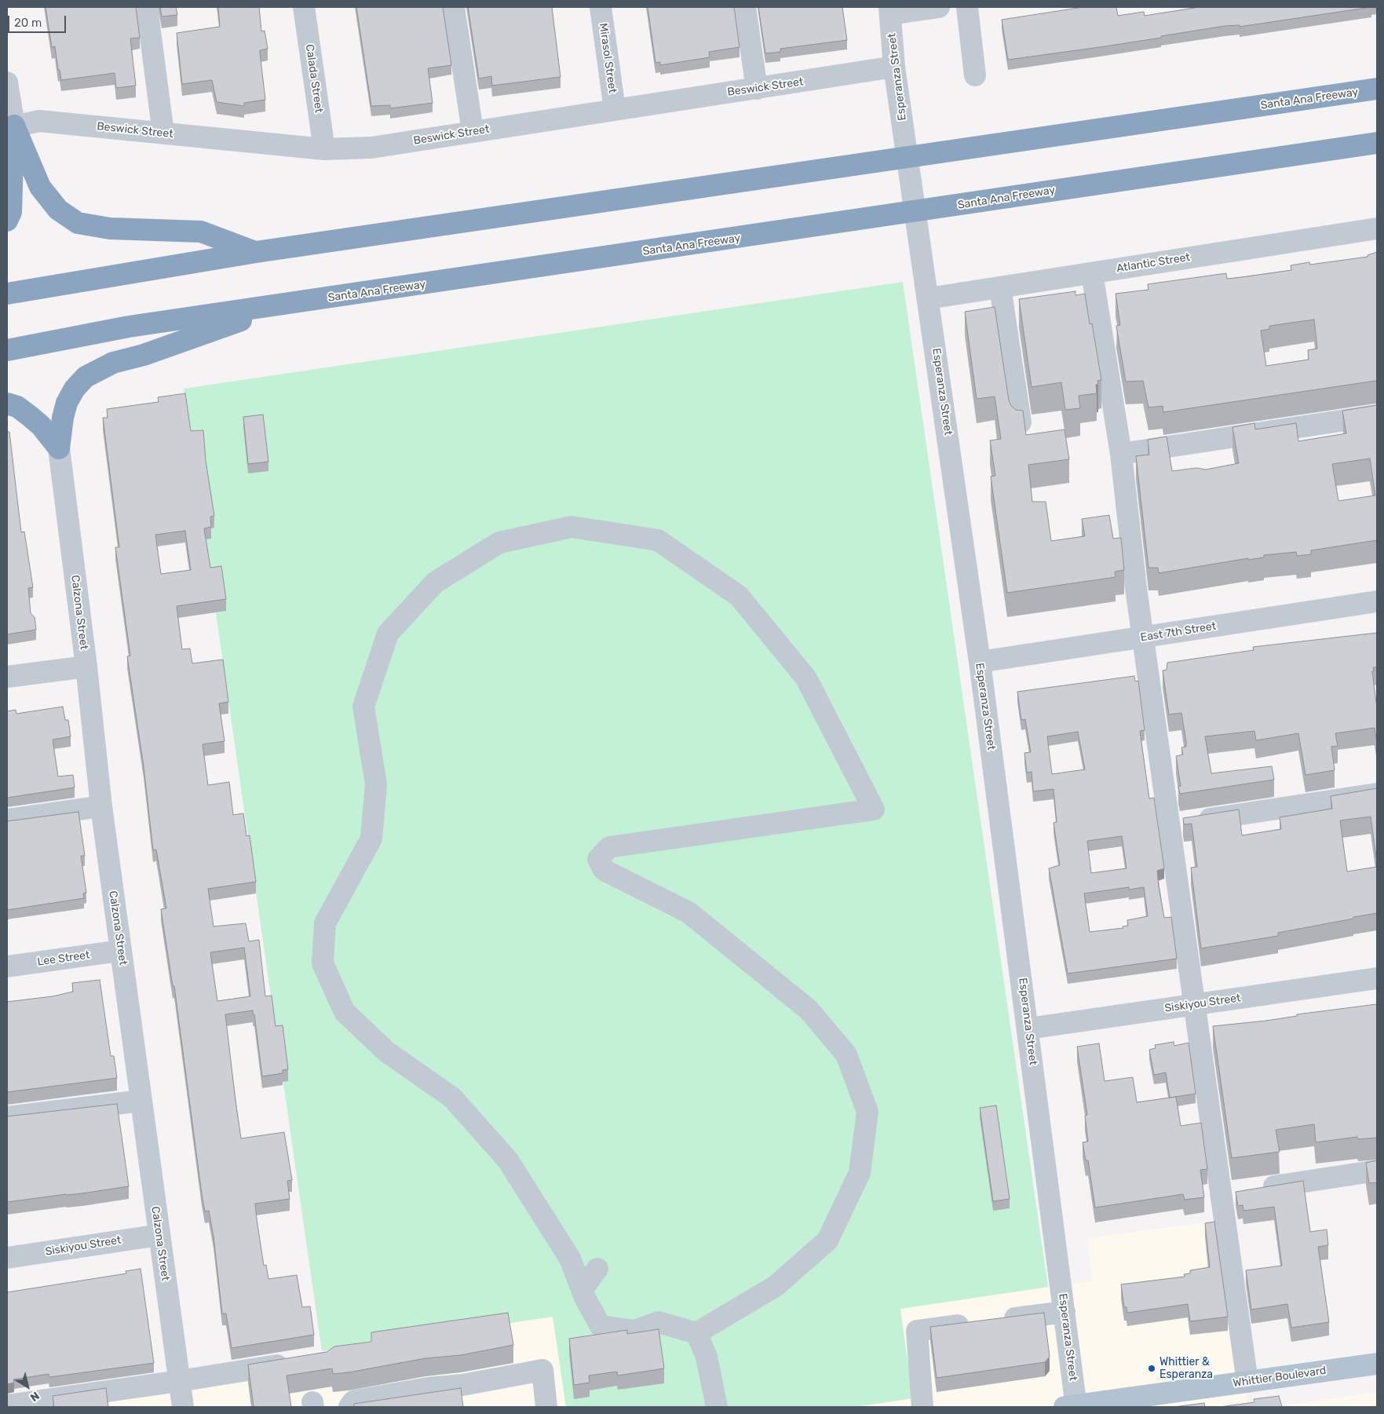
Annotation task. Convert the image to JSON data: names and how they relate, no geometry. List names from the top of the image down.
{
  "streets": {
    "highway": ["Santa Ana Freeway"],
    "main road": ["Whittier Boulevard"],
    "street": [
      "Mirasol Street",
      "Esperanza Street",
      "Calada Street",
      "Beswick Street",
      "Atlantic Street",
      "Calzona Street",
      "East 7th Street",
      "Lee Street",
      "Siskiyou Street"
    ]
  },
  "crossings": [
    ["Mirasol Street", "Beswick Street"],
    ["Esperanza Street", "Beswick Street"],
    ["Esperanza Street", "Atlantic Street"],
    ["Esperanza Street", "East 7th Street"],
    ["Esperanza Street", "Siskiyou Street"],
    ["Esperanza Street", "Whittier Boulevard"],
    ["Calada Street", "Beswick Street"],
    ["Calzona Street", "Lee Street"],
    ["Calzona Street", "Siskiyou Street"]
  ],
  "places": ["Whittier & Esperanza"],
  "scale_bar": "20 m",
  "north": "bottom right"
}
